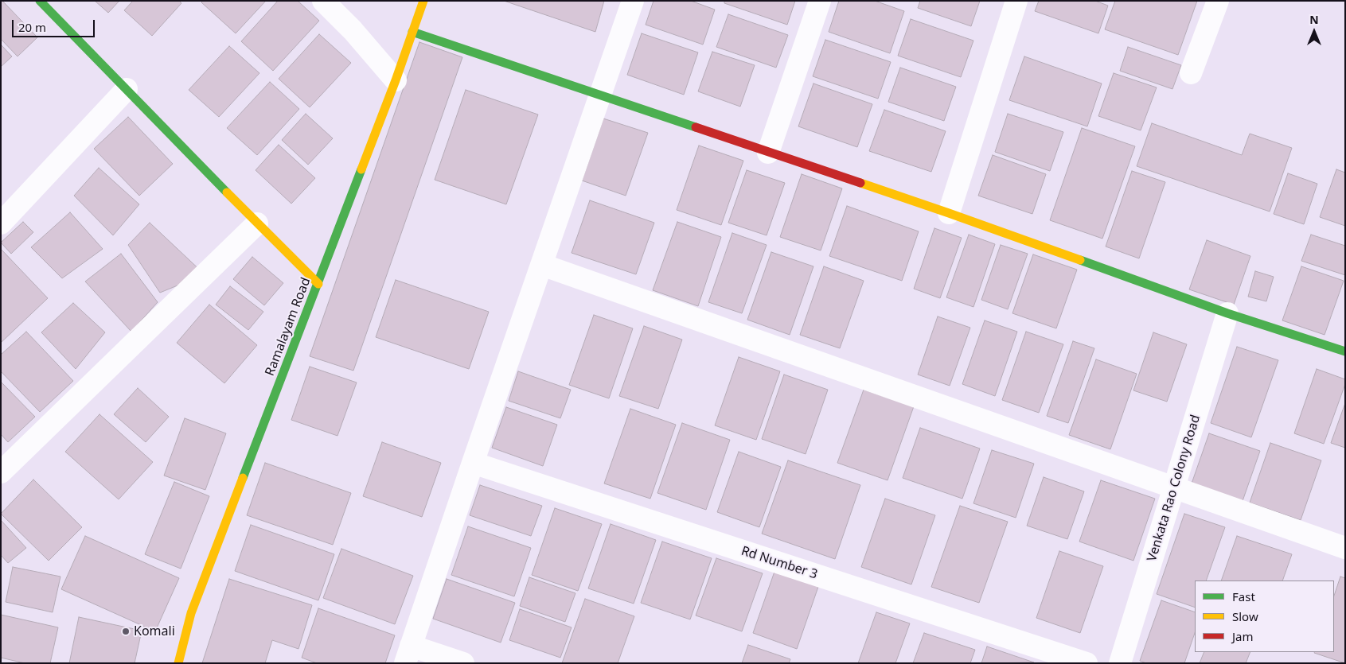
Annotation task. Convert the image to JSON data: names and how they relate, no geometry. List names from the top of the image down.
{
  "streets": {
    "street": ["Ramalayam Road", "Venkata Rao Colony Road", "Rd Number 3"]
  },
  "places": ["Komali"],
  "legend": ["Fast", "Slow", "Jam"],
  "scale_bar": "20 m",
  "north": "top"
}
